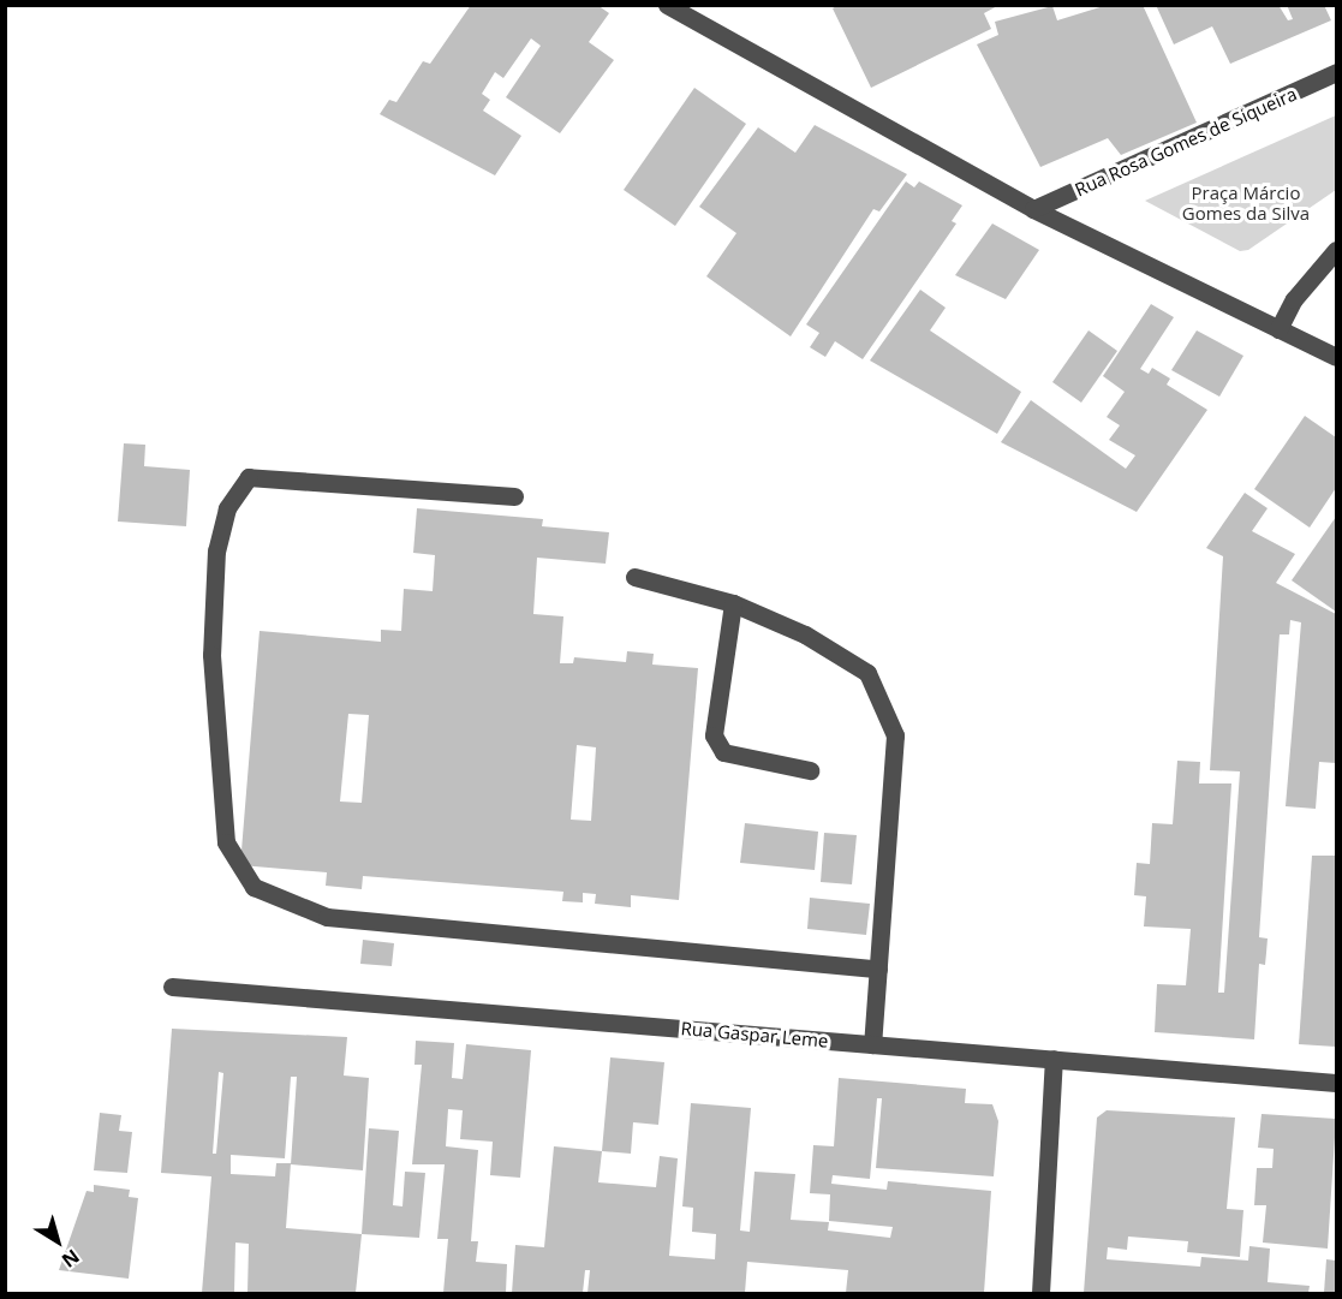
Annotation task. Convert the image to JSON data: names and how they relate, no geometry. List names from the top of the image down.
{
  "streets": {
    "street": ["Rua Rosa Gomes de Siqueira", "Rua Gaspar Leme"]
  },
  "parks": ["Praça Márcio Gomes da Silva"],
  "north": "bottom right"
}
